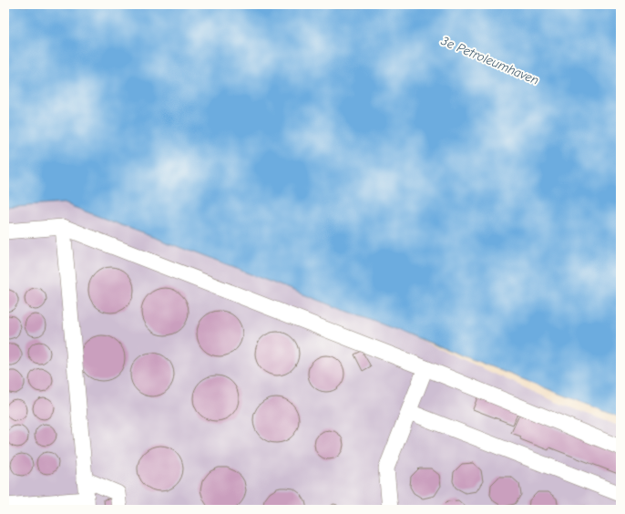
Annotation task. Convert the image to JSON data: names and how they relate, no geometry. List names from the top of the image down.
{
  "water": ["3e Petroleumhaven"]
}
